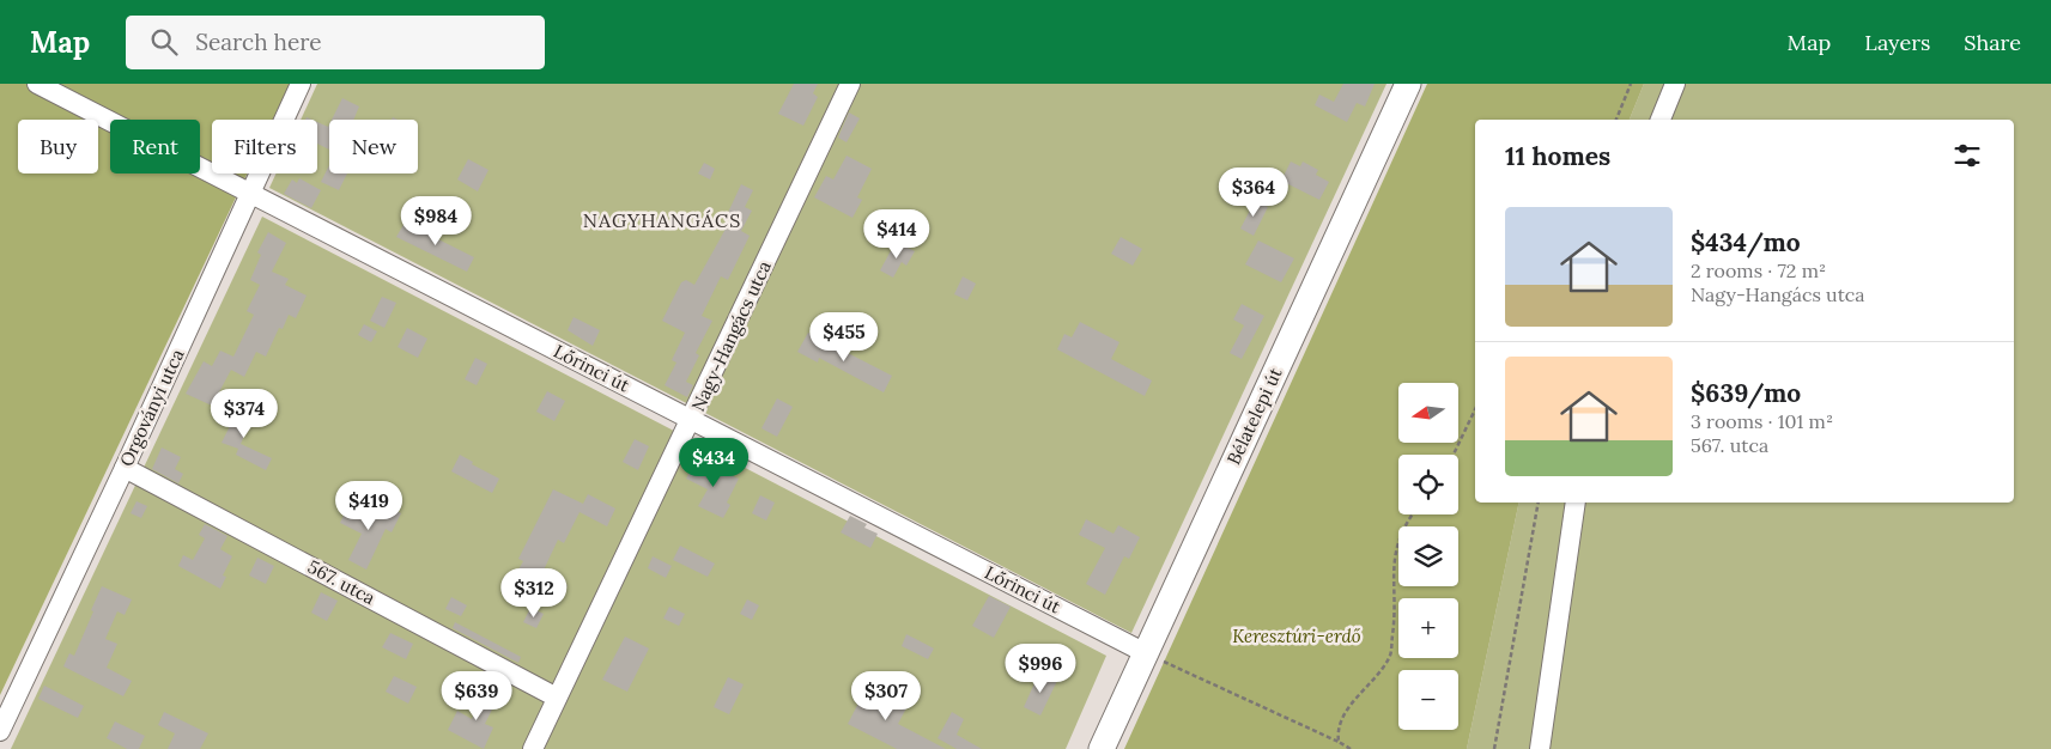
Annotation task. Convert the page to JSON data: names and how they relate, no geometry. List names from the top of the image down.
{
  "streets": {
    "main road": ["Bélatelepi út"],
    "street": [
      "Nagy-Hangács utca",
      "Lőrinci út",
      "Orgoványi utca",
      "567. utca"
    ]
  },
  "crossings": [
    ["Nagy-Hangács utca", "Lőrinci út"],
    ["Nagy-Hangács utca", "567. utca"],
    ["Lőrinci út", "Orgoványi utca"],
    ["Lőrinci út", "Bélatelepi út"],
    ["Orgoványi utca", "567. utca"]
  ],
  "districts": ["NAGYHANGÁCS"],
  "parks": ["Keresztúri-erdő"],
  "north": "left",
  "page": {
    "header": "Map",
    "search": "Search here",
    "nav": ["Map", "Layers", "Share"],
    "chip": [
      "Buy",
      "Rent",
      "Filters",
      "New"
    ],
    "heading": "11 homes",
    "price": [
      "$364",
      "$984",
      "$414",
      "$455",
      "$374",
      "$434",
      "$419",
      "$312",
      "$996",
      "$639",
      "$307"
    ],
    "list": [
      {
        "name": "$434/mo",
        "note": "2 rooms · 72 m² · Nagy-Hangács utca"
      },
      {
        "name": "$639/mo",
        "note": "3 rooms · 101 m² · 567. utca"
      }
    ],
    "map_buttons": ["+", "−"]
  }
}
